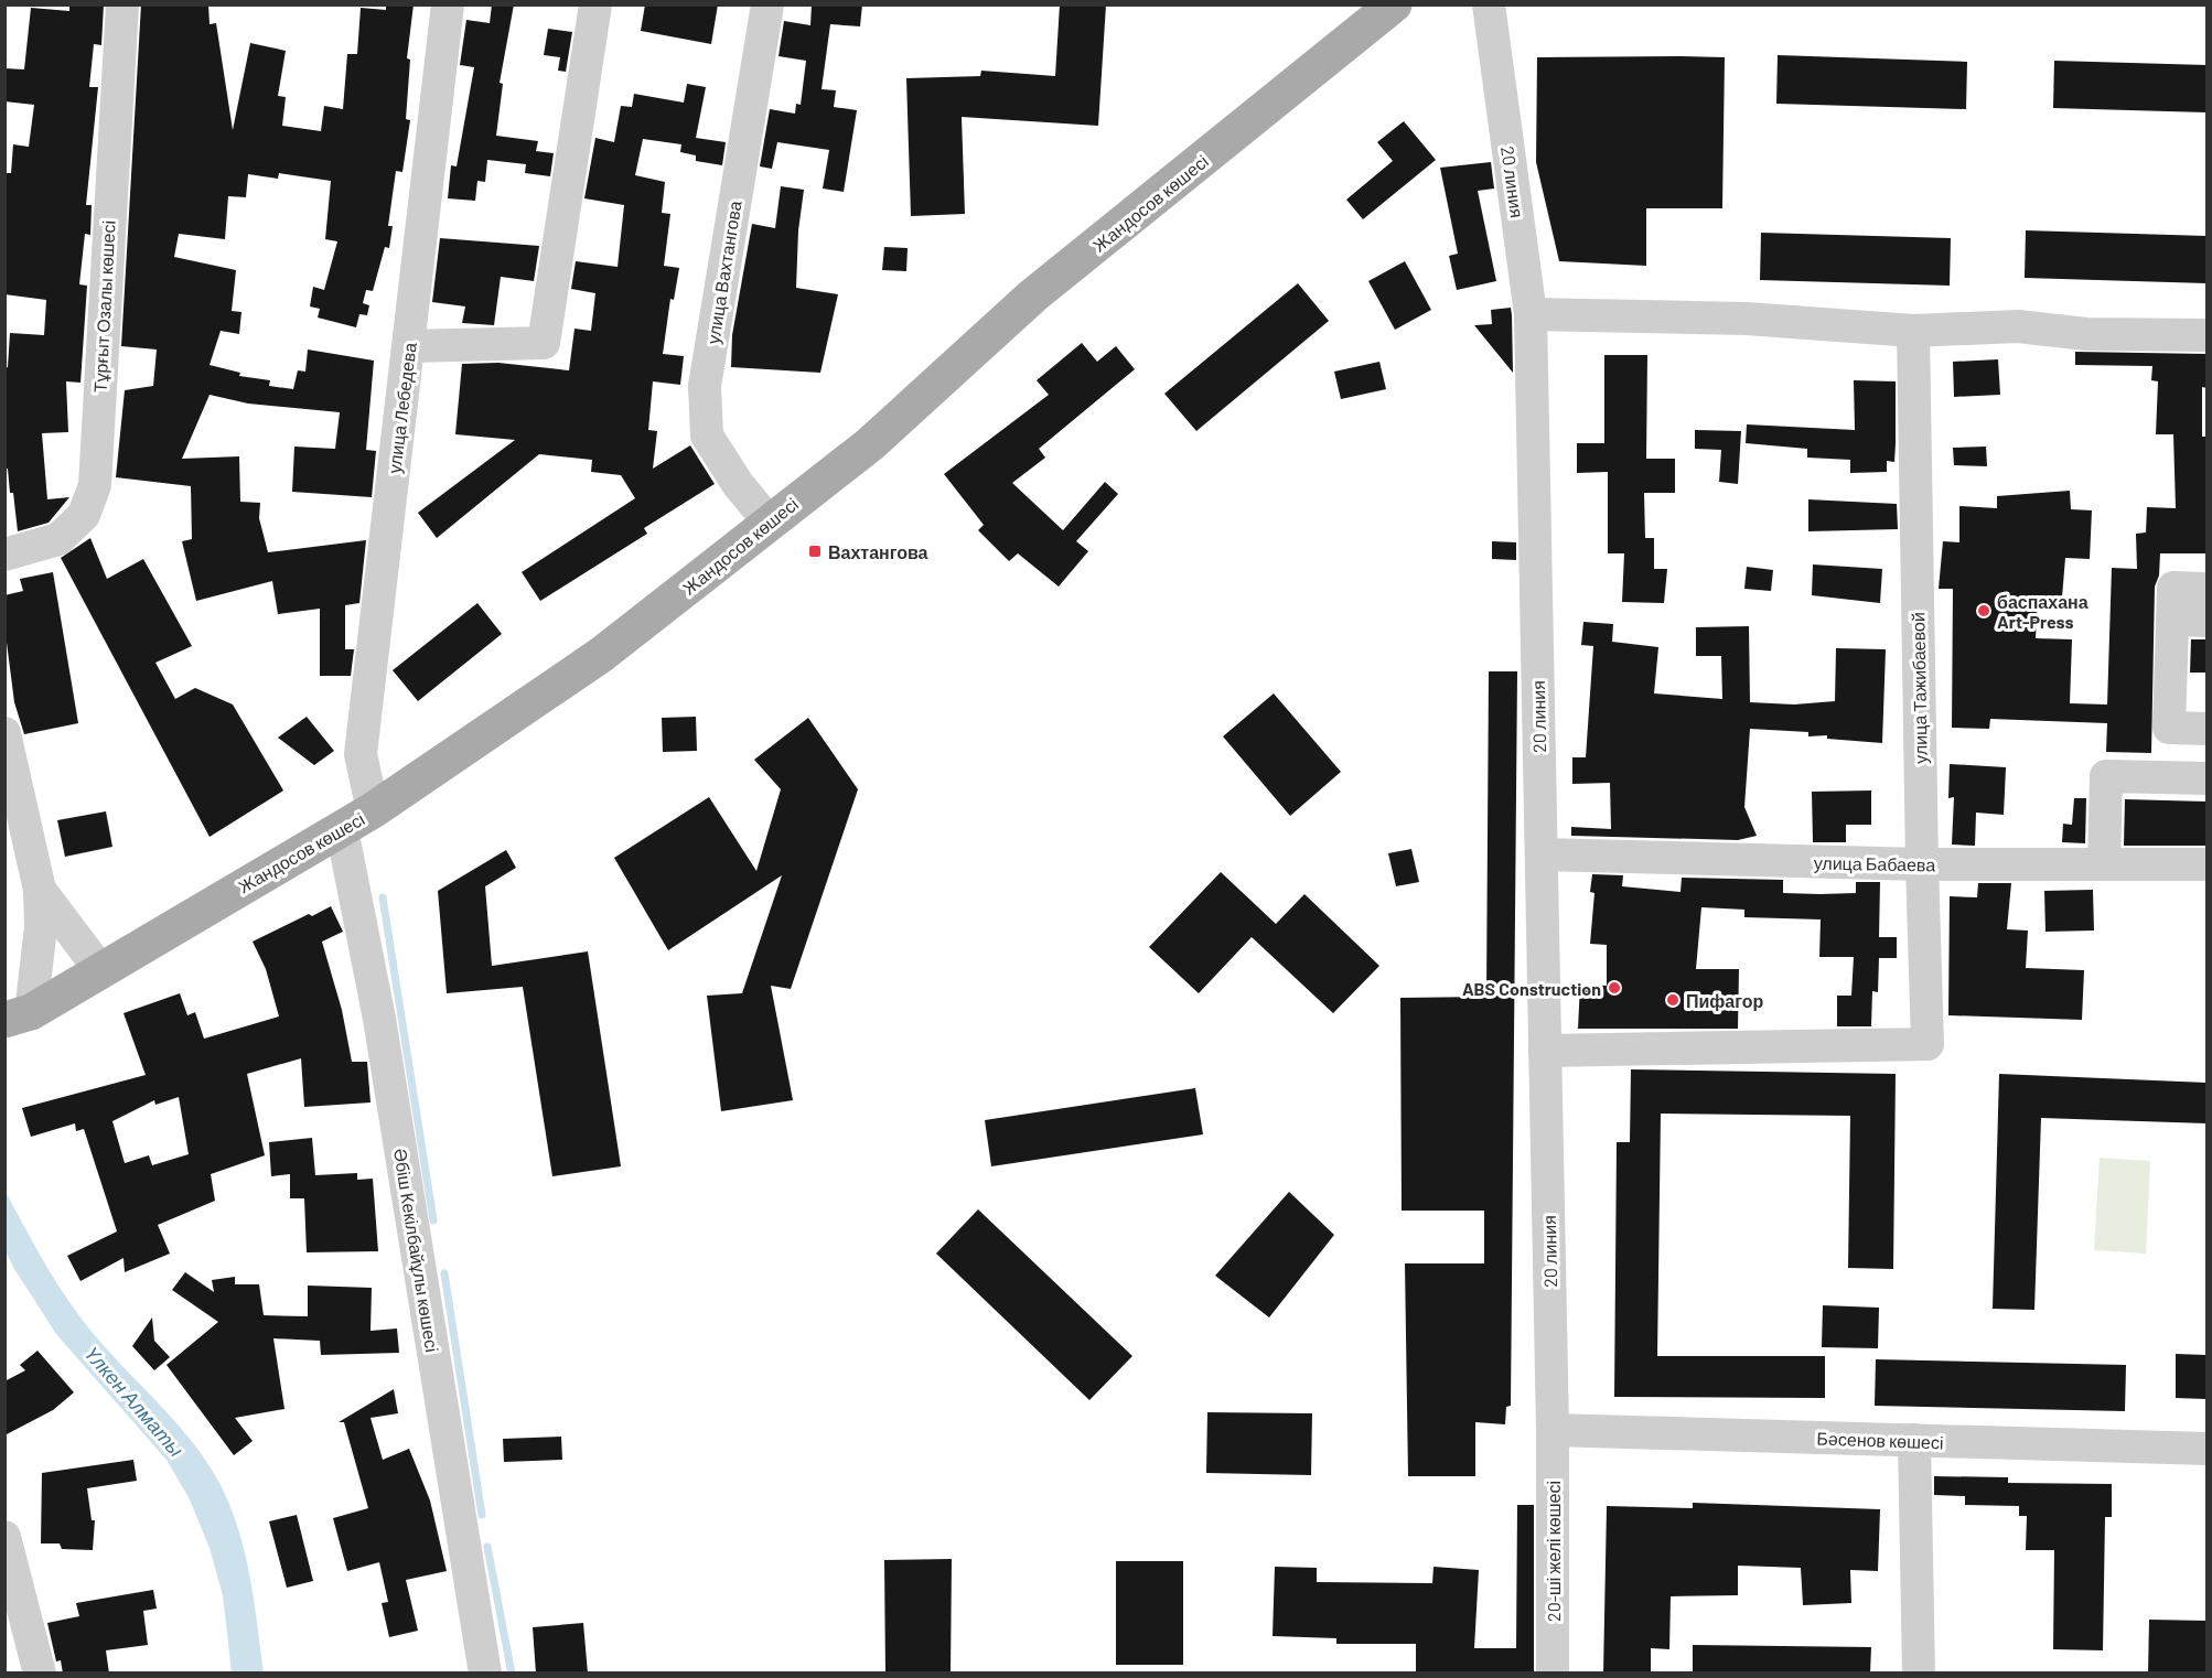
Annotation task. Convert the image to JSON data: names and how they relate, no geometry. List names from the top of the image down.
{
  "streets": {
    "main road": ["Жандосов көшесі"],
    "street": [
      "20 линия",
      "улица Вахтангова",
      "Тұрғыт Озалы көшесі",
      "улица Лебедева",
      "улица Тажибаевой",
      "улица Бабаева",
      "Әбіш Кекілбайұлы көшесі",
      "Бәсенов көшесі",
      "20-ші желі көшесі"
    ]
  },
  "crossings": [
    ["20 линия", "улица Тажибаевой"],
    ["20 линия", "улица Бабаева"],
    ["20 линия", "Бәсенов көшесі"],
    ["20 линия", "20-ші желі көшесі"],
    ["Жандосов көшесі", "улица Вахтангова"],
    ["Жандосов көшесі", "улица Лебедева"],
    ["Жандосов көшесі", "Әбіш Кекілбайұлы көшесі"],
    ["улица Тажибаевой", "улица Бабаева"],
    ["Бәсенов көшесі", "20-ші желі көшесі"]
  ],
  "water": ["Үлкен Алматы"],
  "places": {
    "transit": ["Вахтангова"],
    "other": ["баспахана Art-Press", "ABS Construction", "Пифагор"]
  }
}
